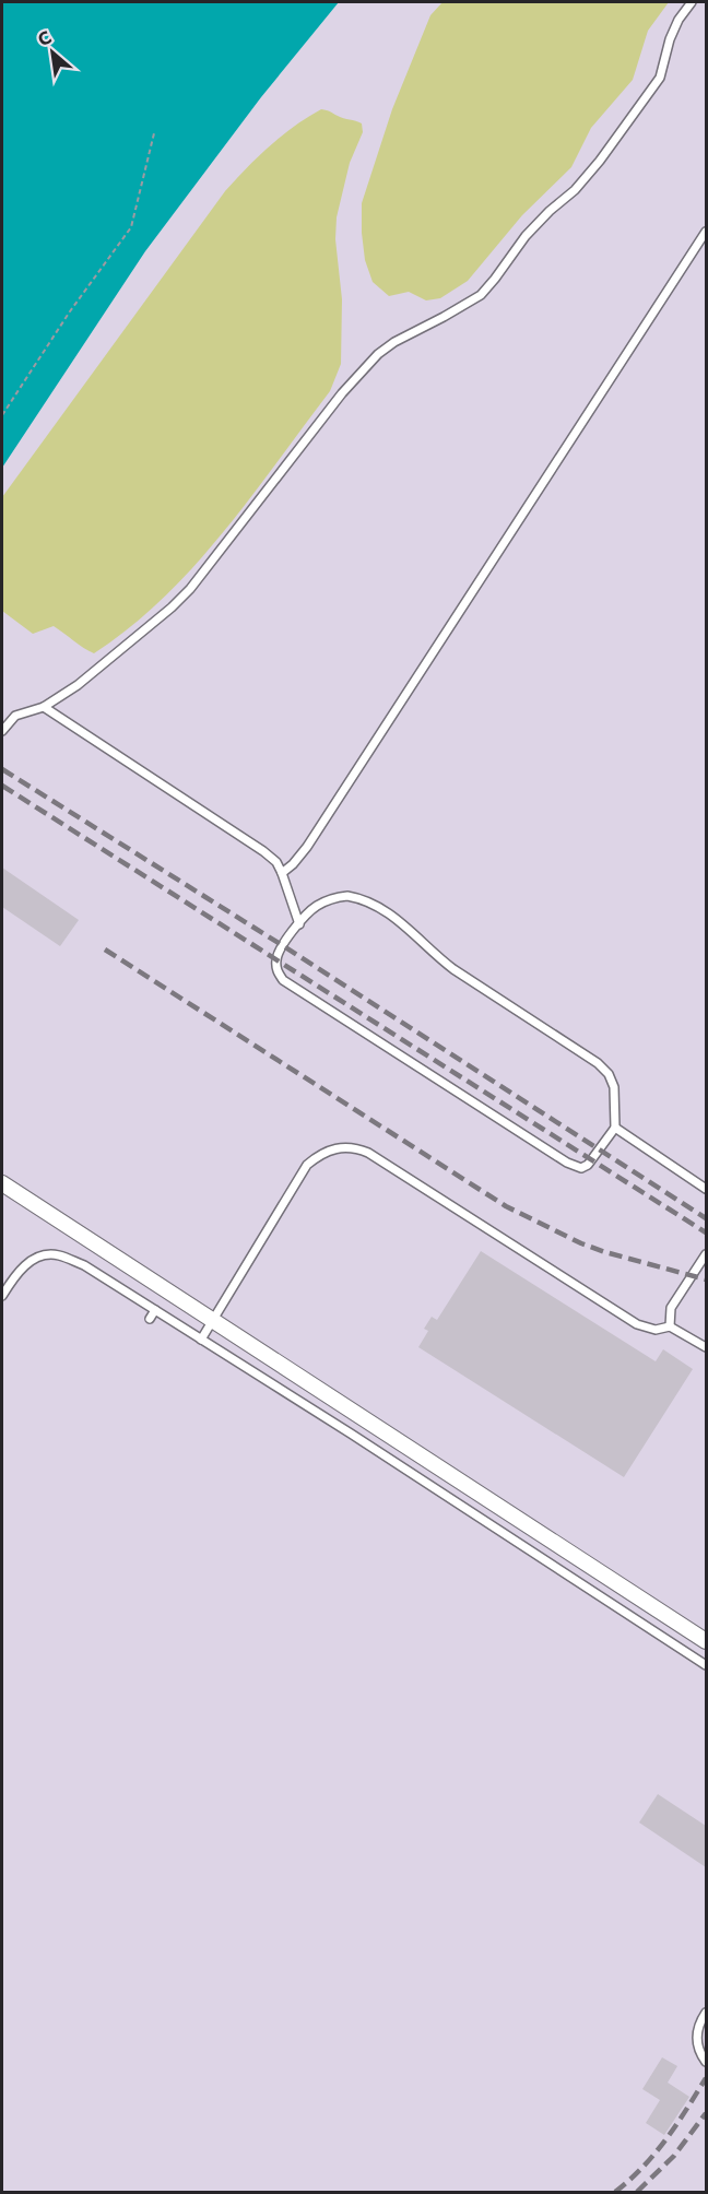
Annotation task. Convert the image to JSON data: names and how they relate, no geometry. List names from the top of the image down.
{
  "north": "top left"
}
